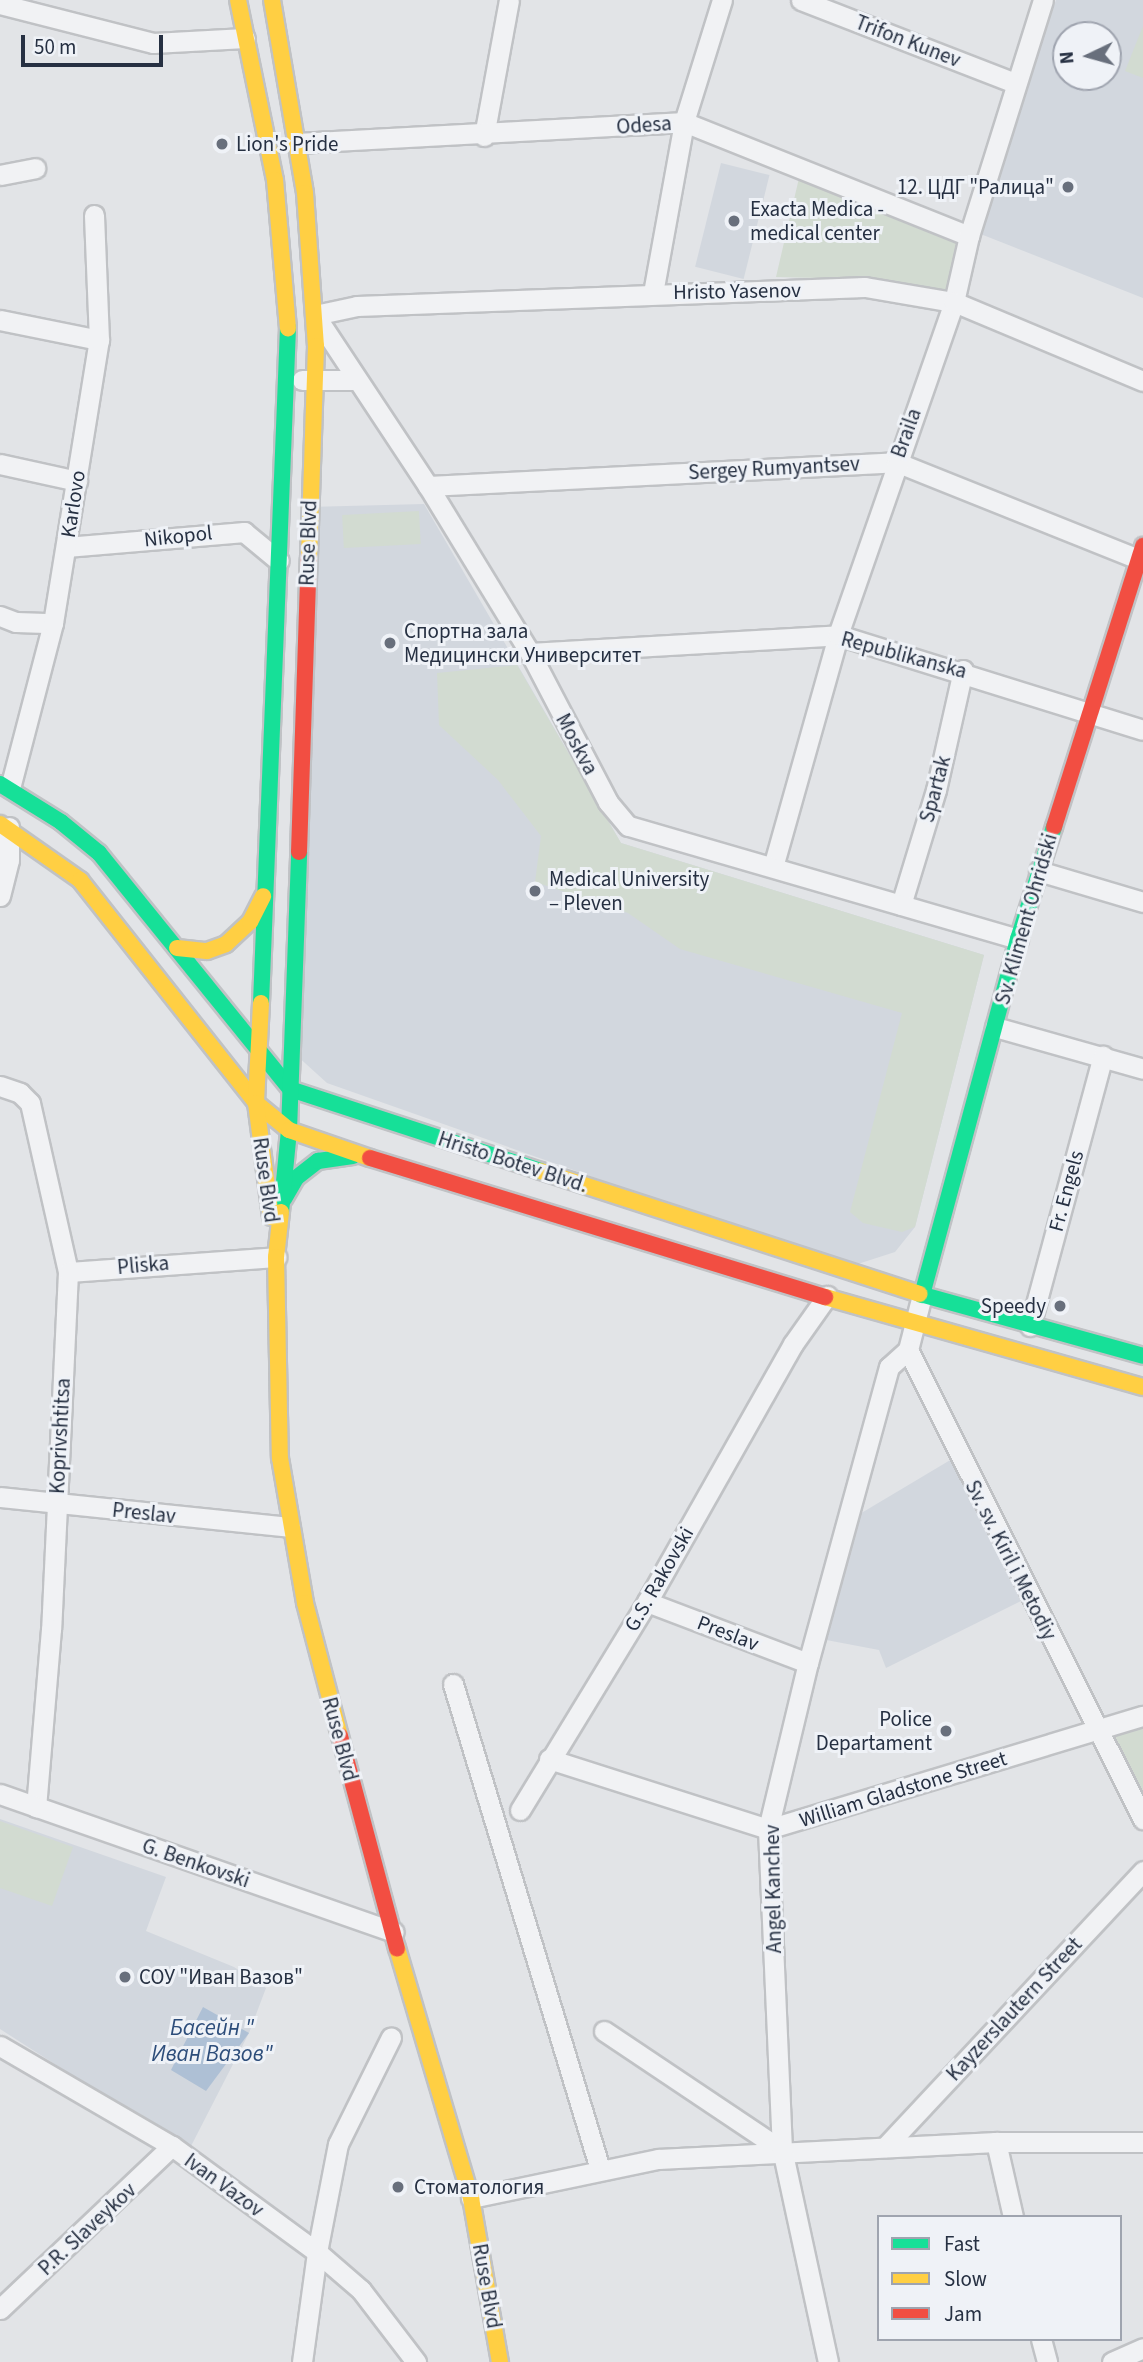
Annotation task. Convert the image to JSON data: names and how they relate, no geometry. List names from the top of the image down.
{
  "streets": {
    "main road": ["Ruse Blvd", "Sv. Kliment Ohridski", "Hristo Botev Blvd."],
    "street": [
      "Trifon Kunev",
      "Odesa",
      "Hristo Yasenov",
      "Braila",
      "Sergey Rumyantsev",
      "Karlovo",
      "Nikopol",
      "Republikanska",
      "Moskva",
      "Spartak",
      "Fr. Engels",
      "Pliska",
      "Koprivshtitsa",
      "Preslav",
      "Sv. sv. Kiril i Metodiy",
      "G.S. Rakovski",
      "William Gladstone Street",
      "G. Benkovski",
      "Angel Kanchev",
      "Kayzerslautern Street",
      "Ivan Vazov",
      "P.R. Slaveykov"
    ]
  },
  "crossings": [
    ["Trifon Kunev", "Braila"],
    ["Odesa", "Braila"],
    ["Odesa", "Ruse Blvd"],
    ["Hristo Yasenov", "Braila"],
    ["Hristo Yasenov", "Ruse Blvd"],
    ["Hristo Yasenov", "Moskva"],
    ["Braila", "Sergey Rumyantsev"],
    ["Braila", "Republikanska"],
    ["Braila", "Moskva"],
    ["Sergey Rumyantsev", "Moskva"],
    ["Sergey Rumyantsev", "Sv. Kliment Ohridski"],
    ["Karlovo", "Nikopol"],
    ["Nikopol", "Ruse Blvd"],
    ["Ruse Blvd", "Moskva"],
    ["Ruse Blvd", "Hristo Botev Blvd."],
    ["Ruse Blvd", "Pliska"],
    ["Ruse Blvd", "Preslav"],
    ["Ruse Blvd", "G. Benkovski"],
    ["Republikanska", "Moskva"],
    ["Republikanska", "Spartak"],
    ["Republikanska", "Sv. Kliment Ohridski"],
    ["Moskva", "Spartak"],
    ["Moskva", "Sv. Kliment Ohridski"],
    ["Sv. Kliment Ohridski", "Hristo Botev Blvd."],
    ["Hristo Botev Blvd.", "Fr. Engels"],
    ["Hristo Botev Blvd.", "G.S. Rakovski"],
    ["Pliska", "Koprivshtitsa"],
    ["Koprivshtitsa", "Preslav"],
    ["Koprivshtitsa", "G. Benkovski"],
    ["Preslav", "G.S. Rakovski"],
    ["Preslav", "Angel Kanchev"],
    ["Sv. sv. Kiril i Metodiy", "William Gladstone Street"],
    ["Sv. sv. Kiril i Metodiy", "Angel Kanchev"],
    ["William Gladstone Street", "Angel Kanchev"],
    ["Ivan Vazov", "P.R. Slaveykov"]
  ],
  "water": ["Басейн \" Иван Вазов\""],
  "places": [
    "Lion's Pride",
    "12. ЦДГ \"Ралица\"",
    "Exacta Medica - medical center",
    "Спортна зала Медицински Университет",
    "Medical University – Pleven",
    "Speedy",
    "Police Departament",
    "СОУ \"Иван Вазов\"",
    "Стоматология"
  ],
  "legend": ["Fast", "Slow", "Jam"],
  "scale_bar": "50 m",
  "north": "left"
}
